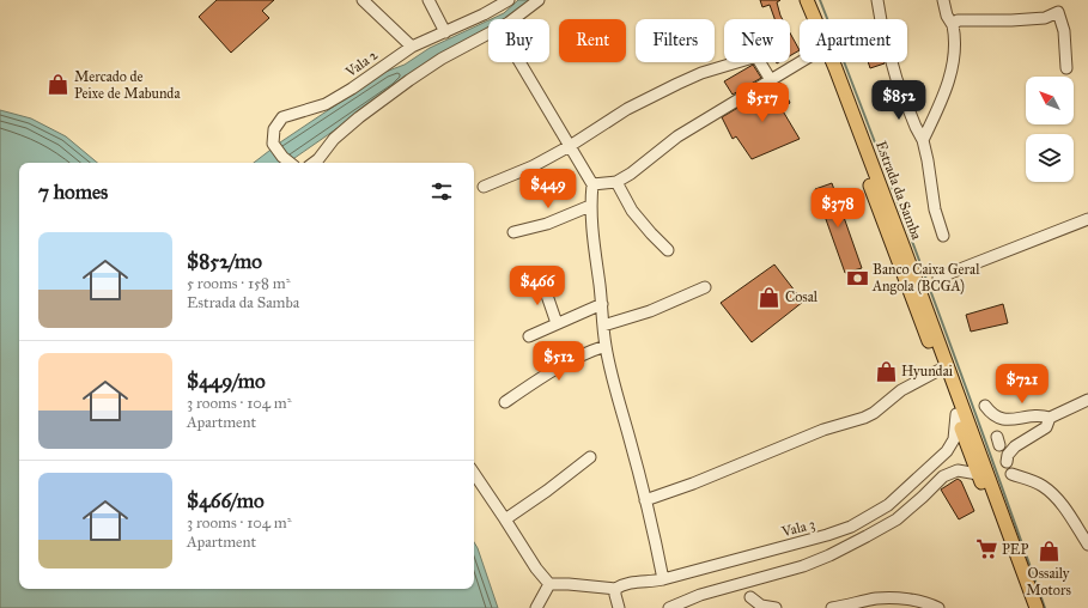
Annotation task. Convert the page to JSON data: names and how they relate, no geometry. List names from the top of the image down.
{
  "streets": {
    "main road": ["Estrada da Samba"],
    "street": ["Vala 2", "Vala 3"]
  },
  "crossings": [
    ["Estrada da Samba", "Vala 3"]
  ],
  "places": {
    "shop": [
      "Mercado de Peixe de Mabunda",
      "Cosal",
      "Hyundai",
      "Ossaily Motors"
    ],
    "bank": ["Banco Caixa Geral Angola (BCGA)"],
    "supermarket": ["PEP"]
  },
  "north": "top left",
  "page": {
    "chip": [
      "Buy",
      "Rent",
      "Filters",
      "New",
      "Apartment"
    ],
    "price": [
      "$852",
      "$517",
      "$449",
      "$378",
      "$466",
      "$512",
      "$721"
    ],
    "heading": "7 homes",
    "list": [
      {
        "name": "$852/mo",
        "note": "5 rooms · 158 m² · Estrada da Samba"
      },
      {
        "name": "$449/mo",
        "note": "3 rooms · 104 m² · Apartment"
      },
      {
        "name": "$466/mo",
        "note": "3 rooms · 104 m² · Apartment"
      }
    ]
  }
}
